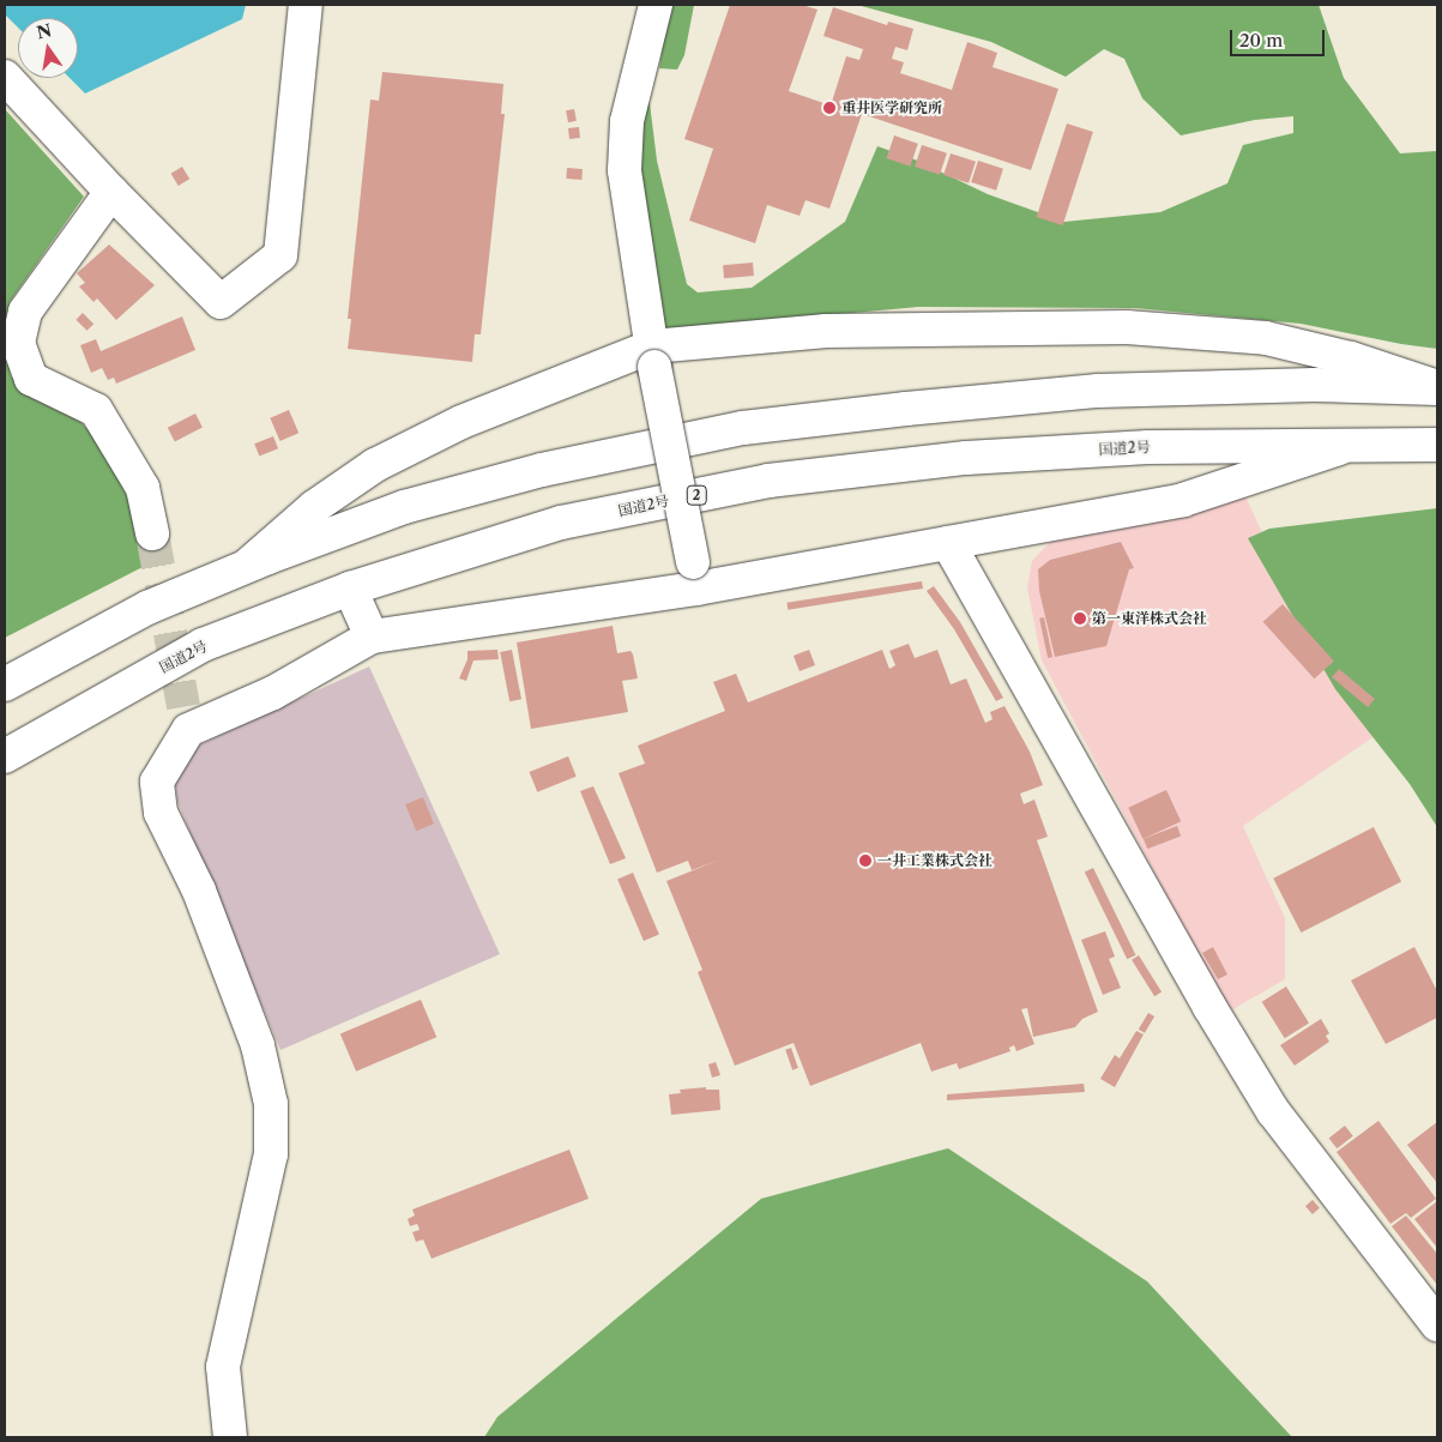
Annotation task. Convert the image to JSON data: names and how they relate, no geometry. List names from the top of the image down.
{
  "streets": {
    "main road": ["国道2号", "2"]
  },
  "places": ["重井医学研究所", "第一東洋株式会社", "一井工業株式会社"],
  "scale_bar": "20 m",
  "north": "top"
}
